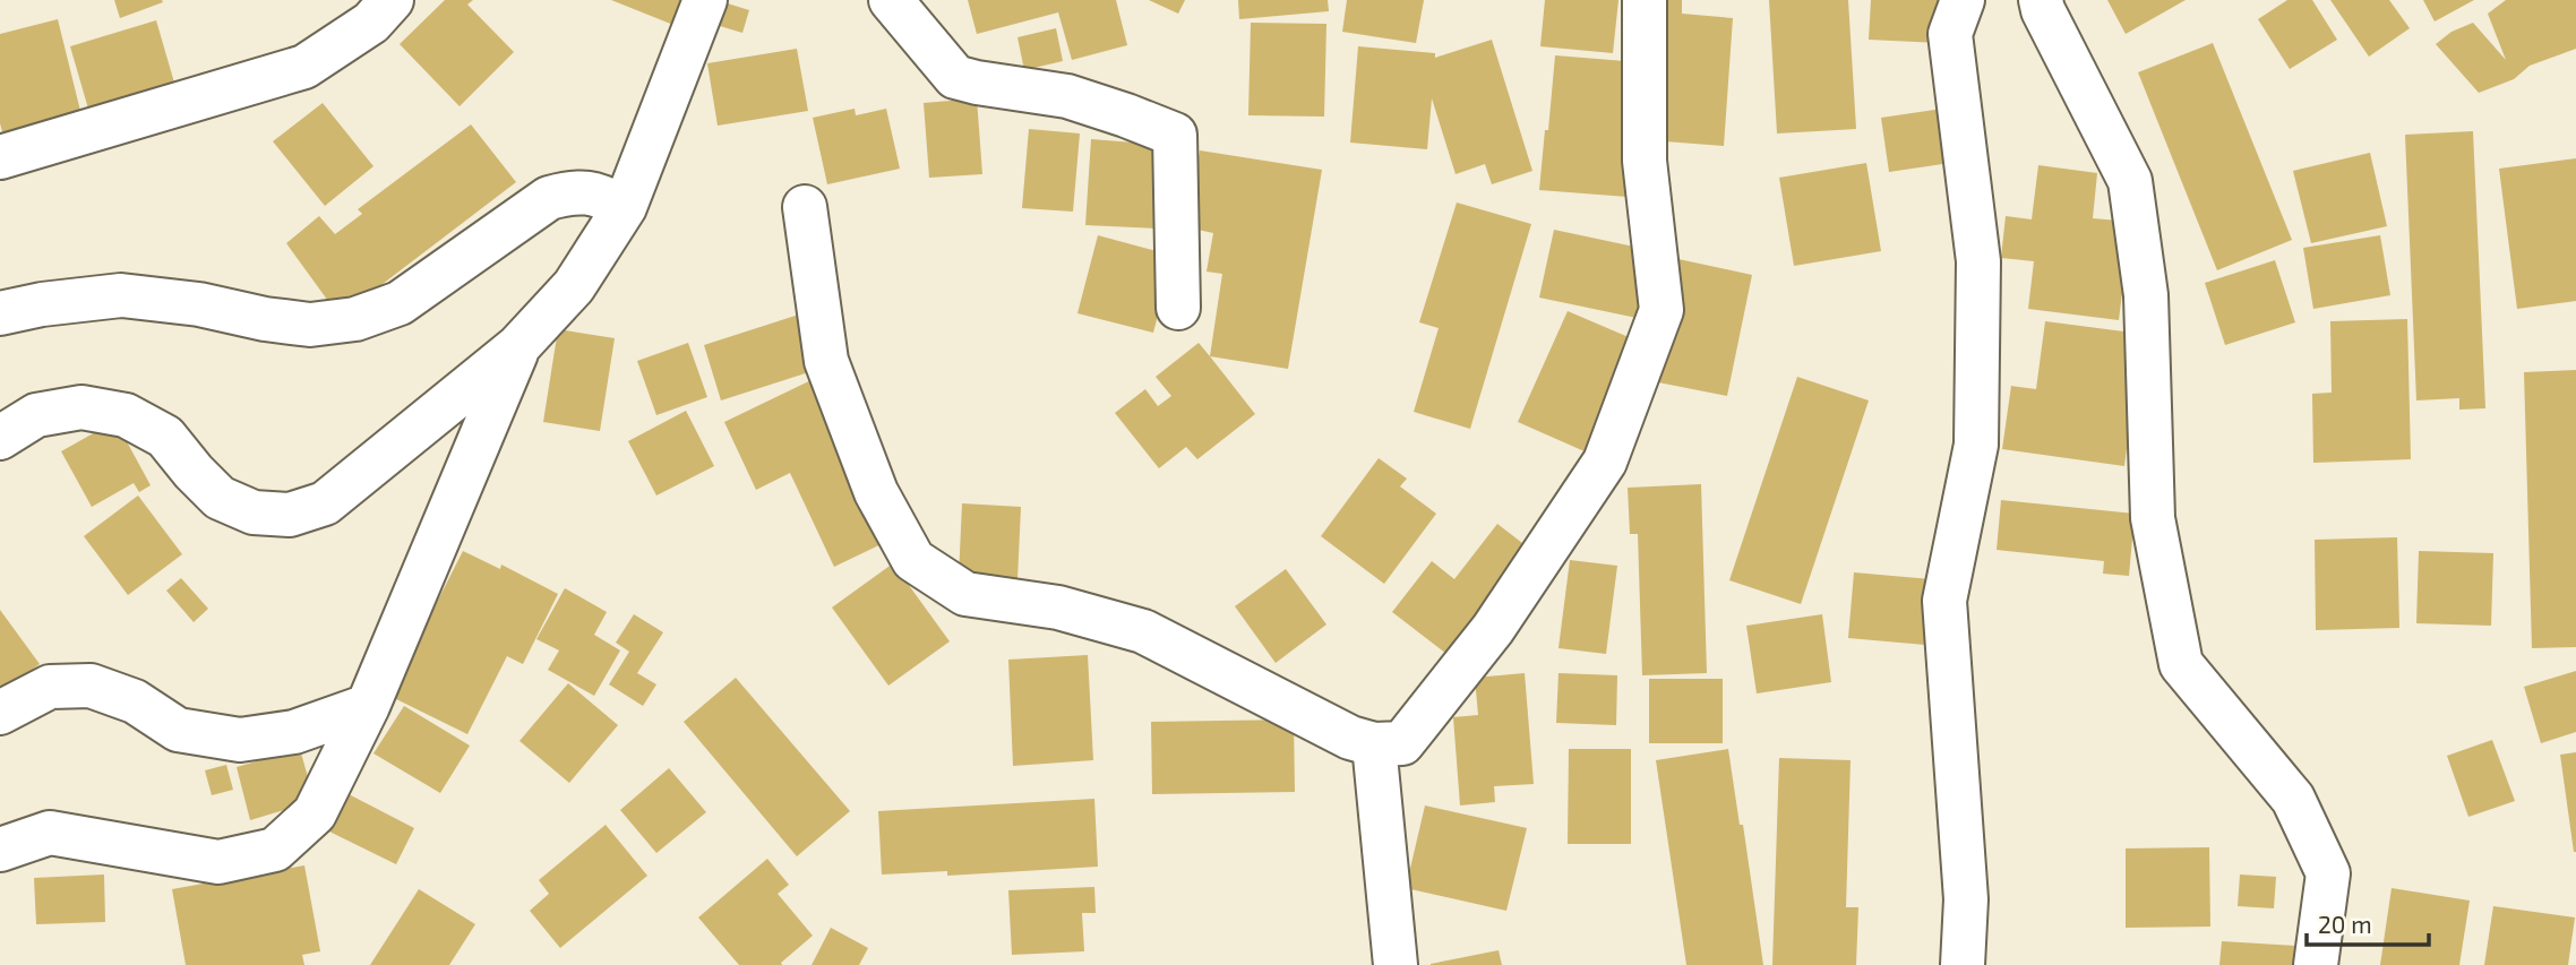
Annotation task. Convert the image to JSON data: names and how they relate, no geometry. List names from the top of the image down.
{
  "scale_bar": "20 m"
}
